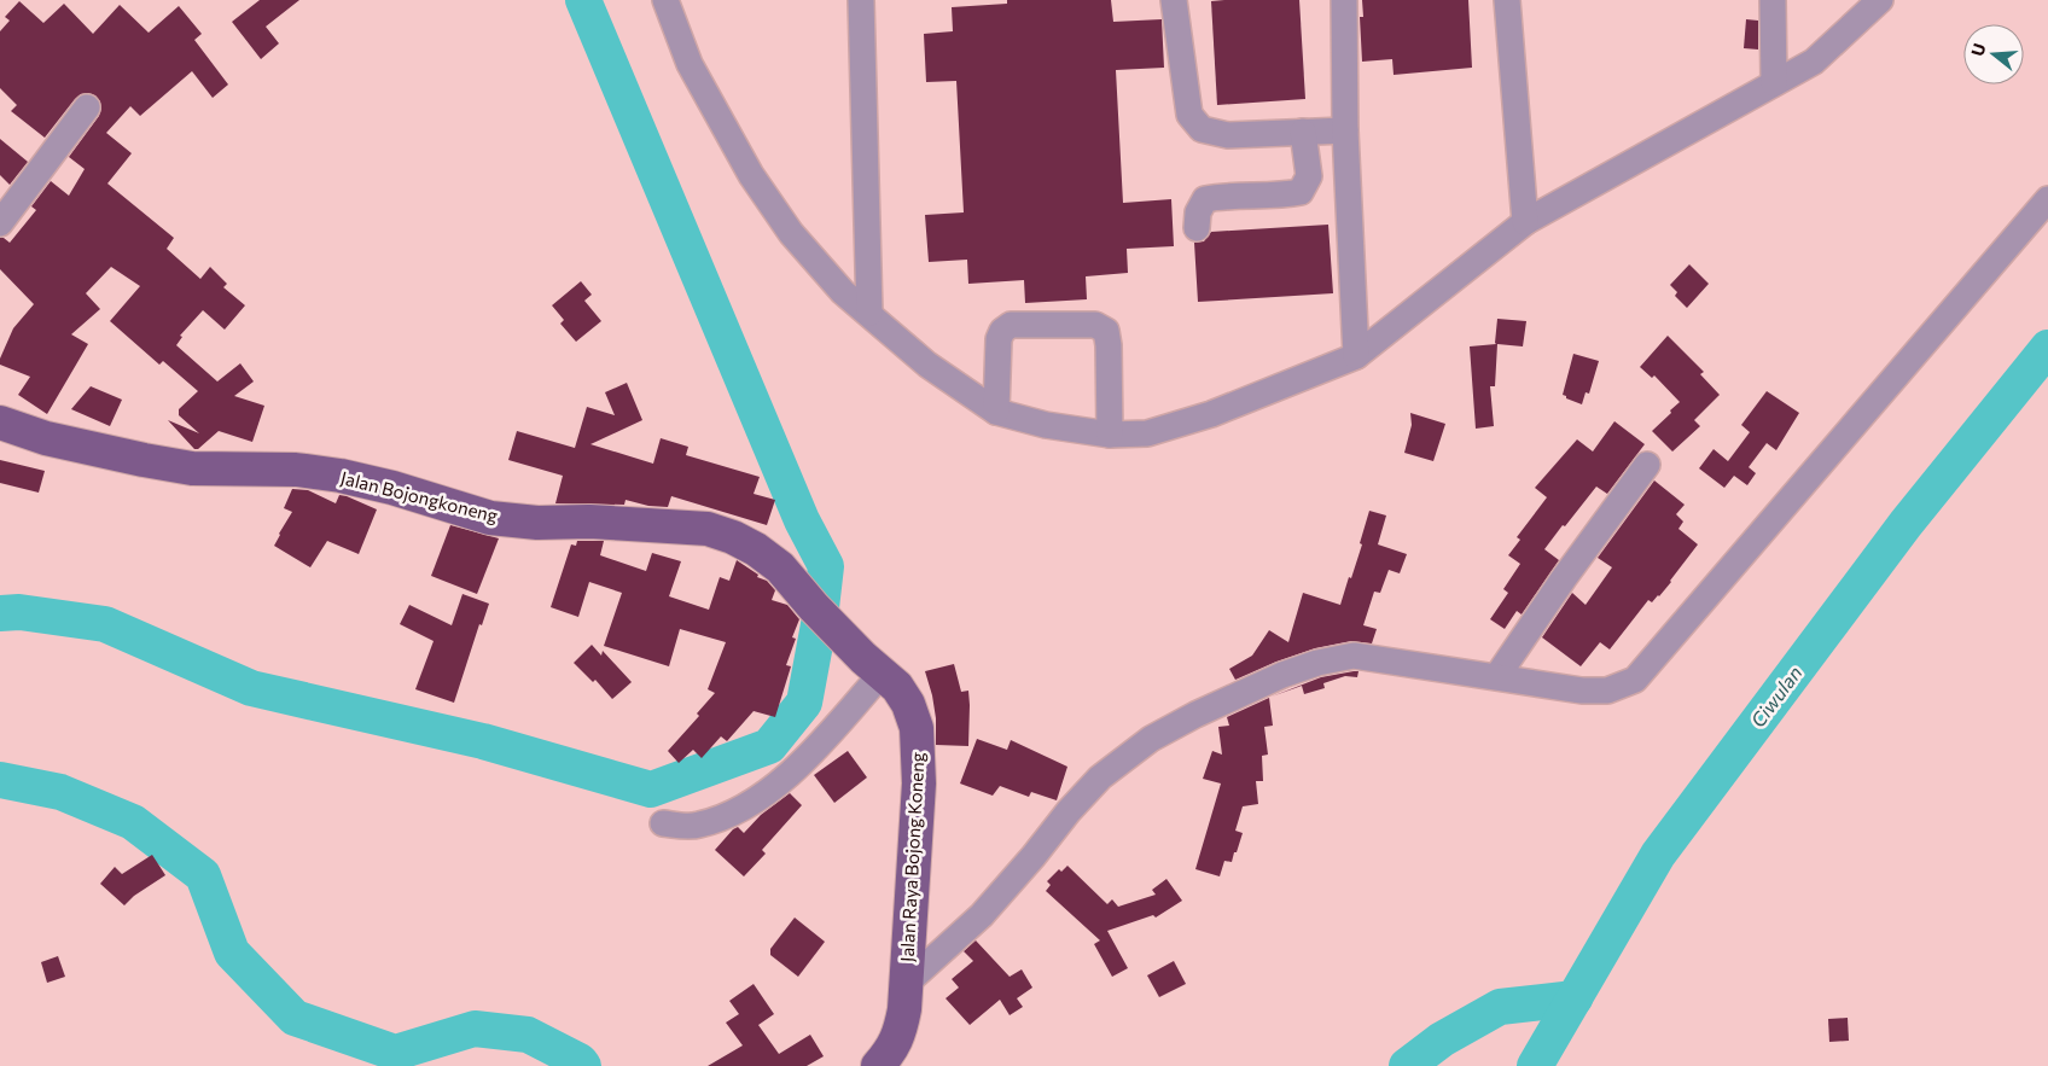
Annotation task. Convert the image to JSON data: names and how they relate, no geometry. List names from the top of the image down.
{
  "streets": {
    "main road": ["Jalan Bojongkoneng", "Jalan Raya Bojong Koneng"]
  },
  "crossings": [
    ["Jalan Bojongkoneng", "Jalan Raya Bojong Koneng"]
  ],
  "water": ["Ciwulan"],
  "north": "left"
}
